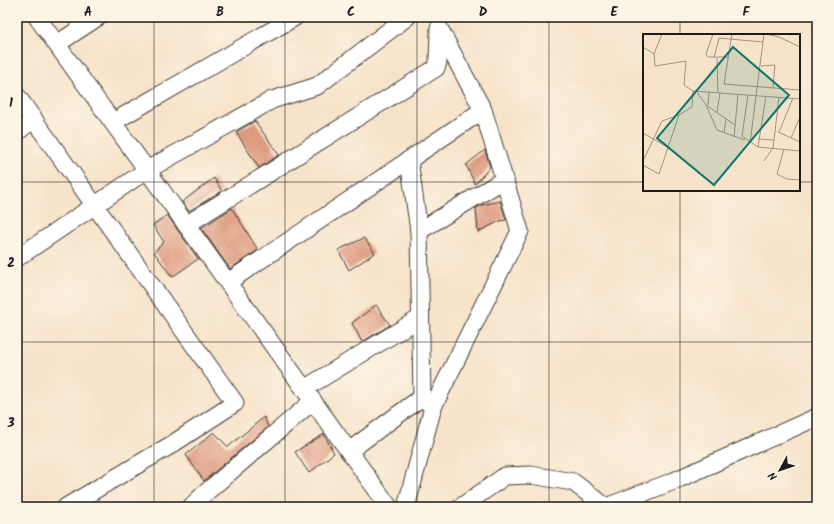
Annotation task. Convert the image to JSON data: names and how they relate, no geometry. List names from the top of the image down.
{
  "north": "bottom left",
  "grid": {
    "columns": [
      "A",
      "B",
      "C",
      "D",
      "E",
      "F"
    ],
    "rows": ["1", "2", "3"]
  }
}
